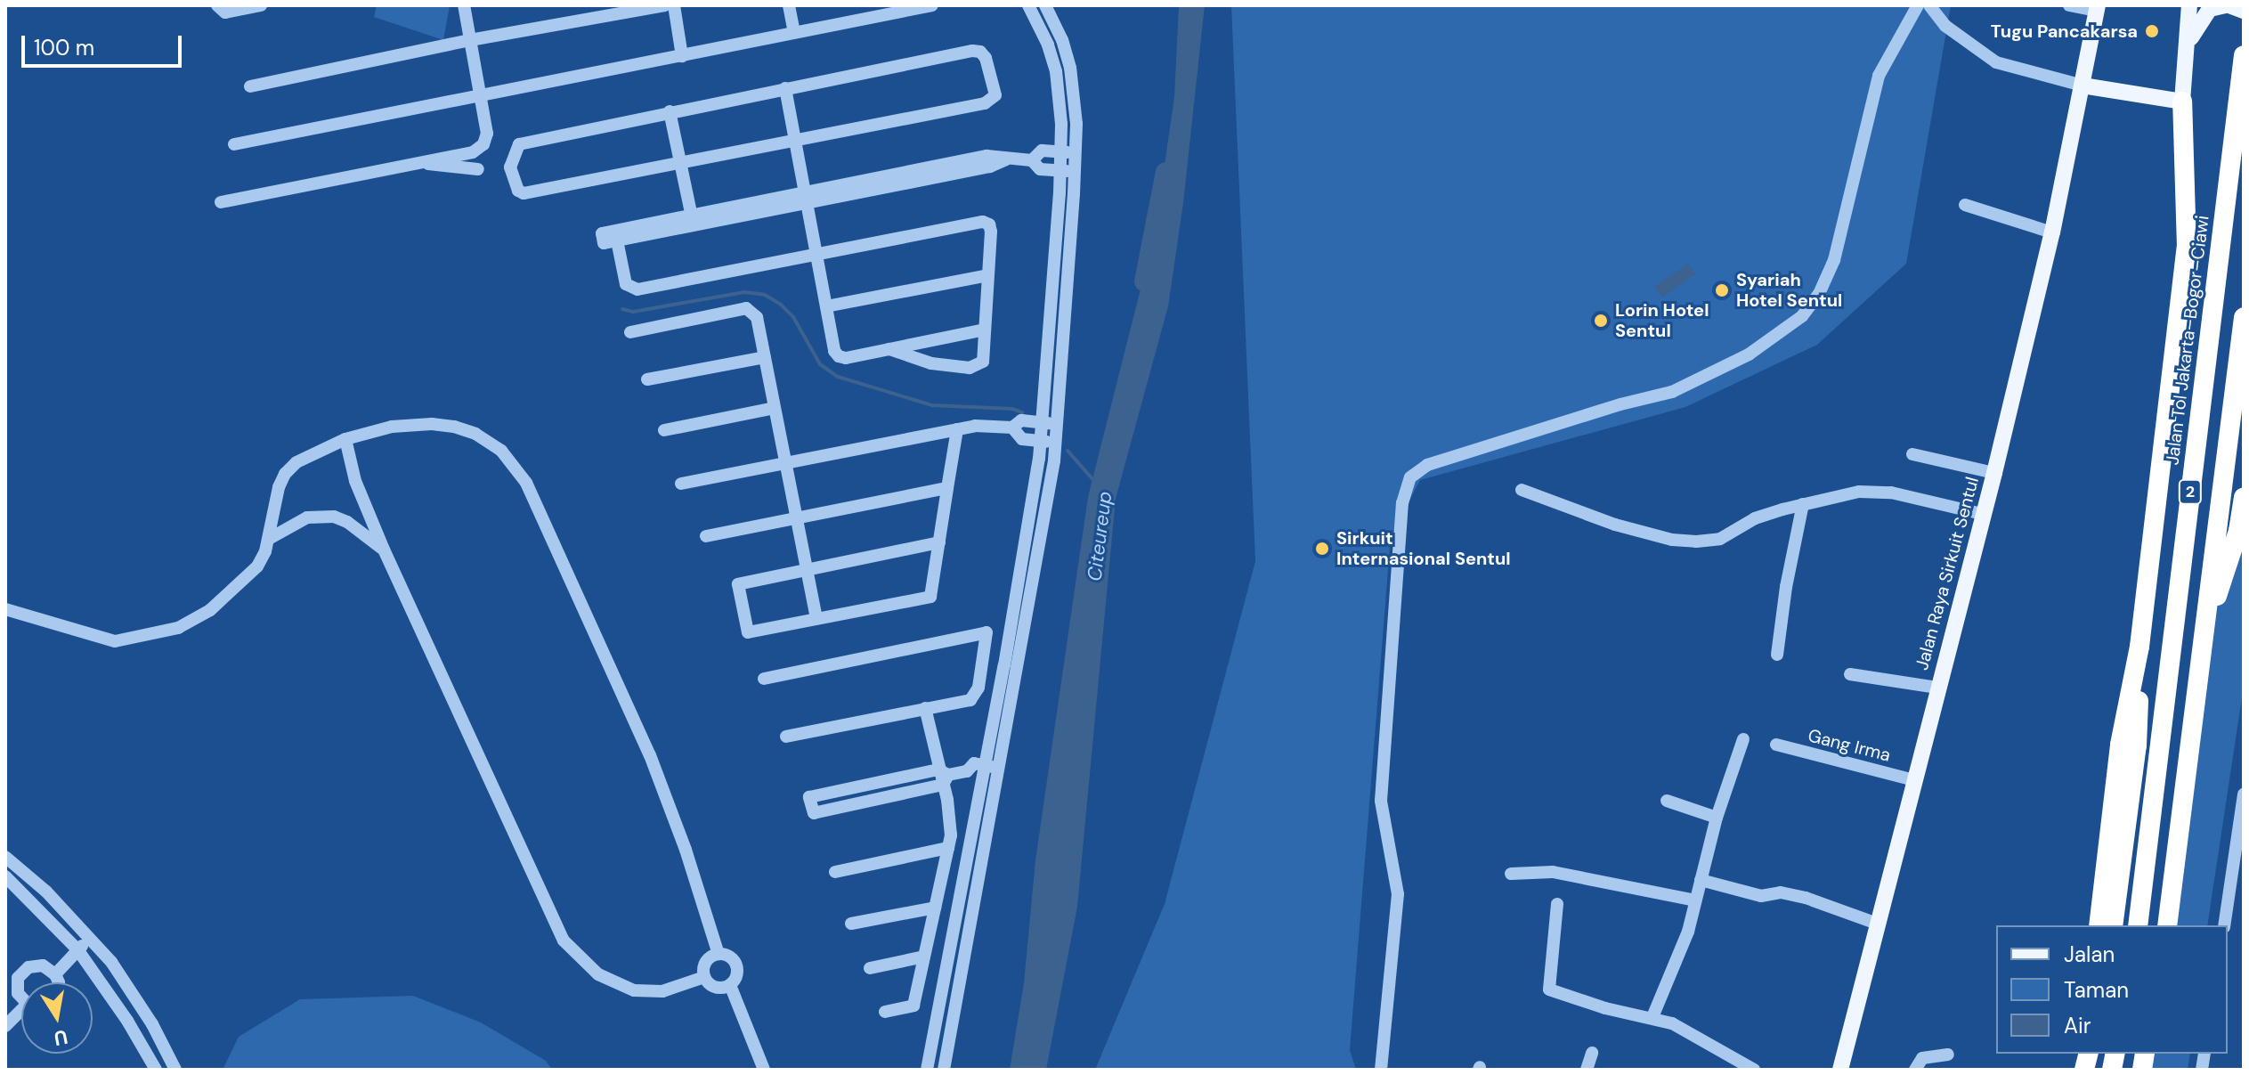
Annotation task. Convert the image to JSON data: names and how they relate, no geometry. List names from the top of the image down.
{
  "streets": {
    "highway": ["Jalan Tol Jakarta–Bogor–Ciawi", "2"],
    "main road": ["Jalan Raya Sirkuit Sentul"],
    "street": ["Gang Irma"]
  },
  "crossings": [
    ["Jalan Raya Sirkuit Sentul", "Gang Irma"]
  ],
  "water": ["Citeureup"],
  "places": [
    "Tugu Pancakarsa",
    "Syariah Hotel Sentul",
    "Lorin Hotel Sentul",
    "Sirkuit Internasional Sentul"
  ],
  "legend": ["Jalan", "Taman", "Air"],
  "scale_bar": "100 m",
  "north": "bottom"
}
